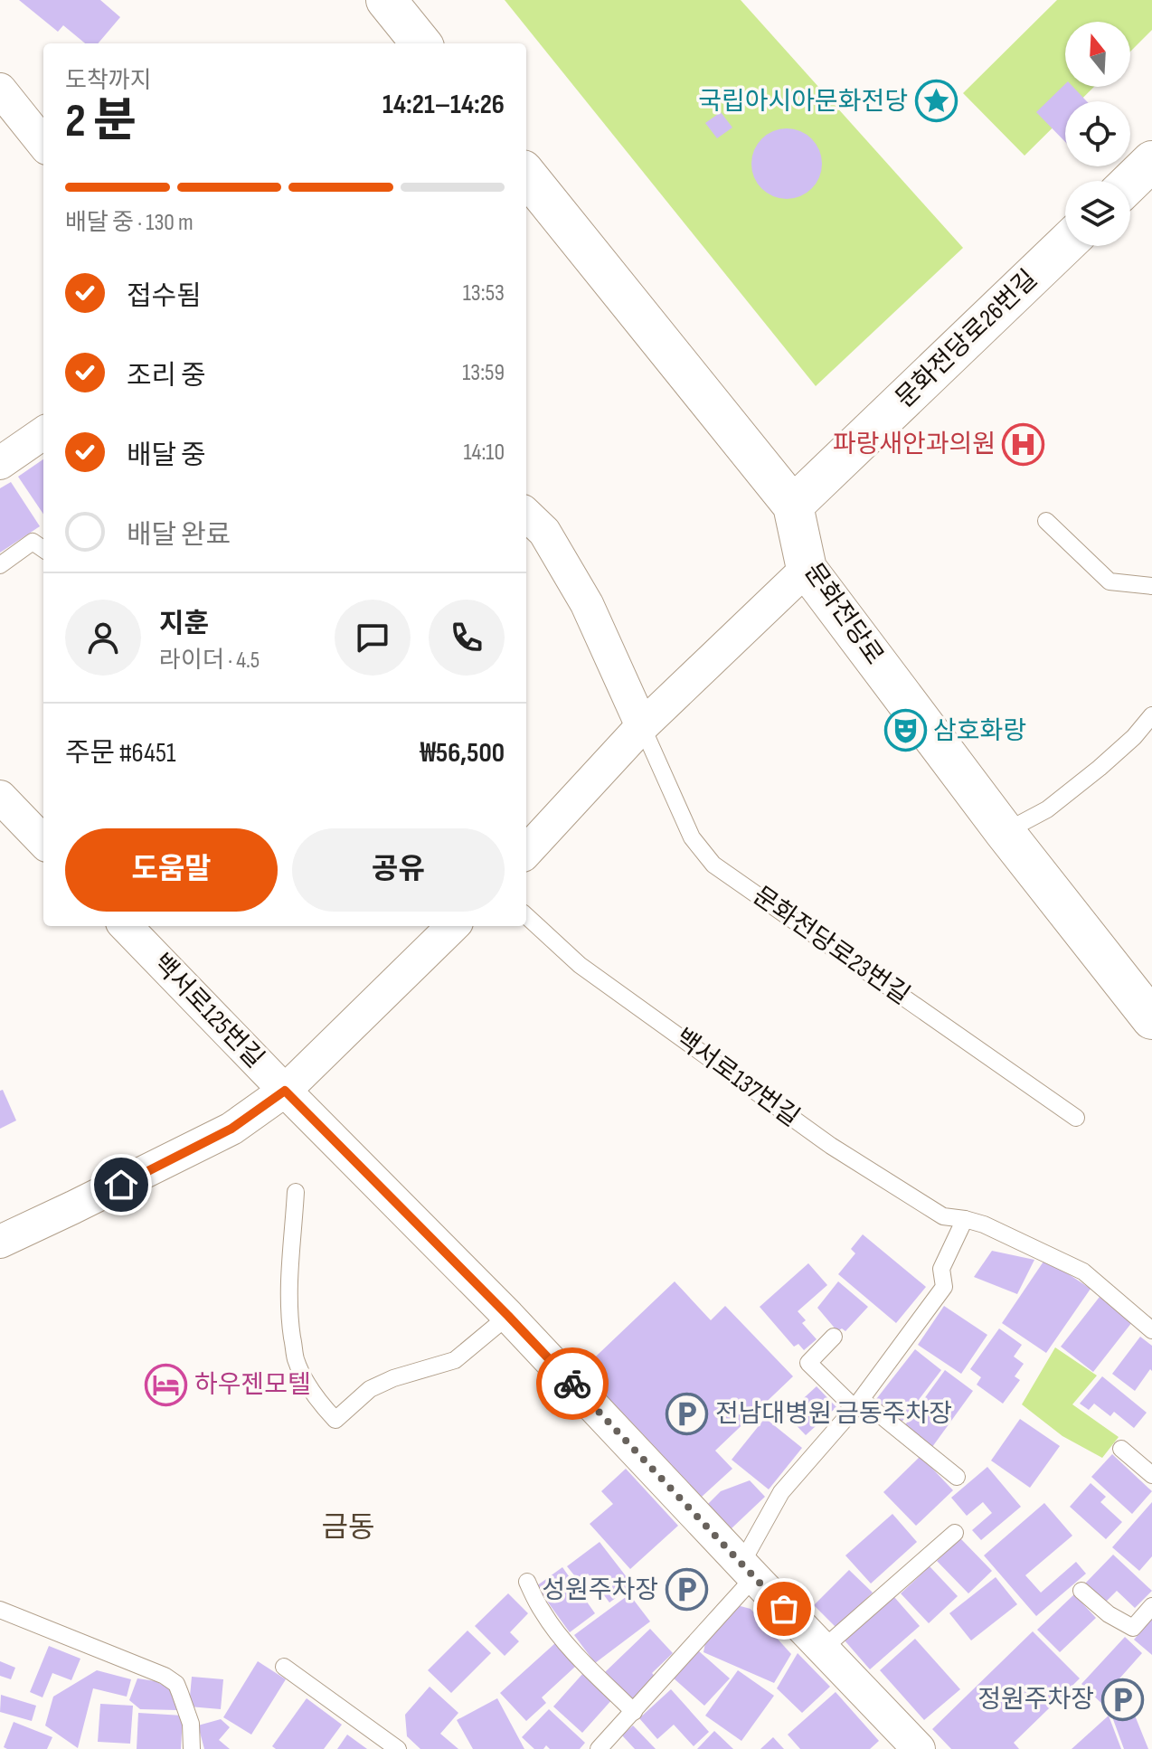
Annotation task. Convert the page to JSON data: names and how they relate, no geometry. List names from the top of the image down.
{
  "streets": {
    "street": [
      "문화전당로26번길",
      "문화전당로",
      "문화전당로23번길",
      "백서로125번길"
    ],
    "lane": ["백서로137번길"]
  },
  "crossings": [
    ["문화전당로26번길", "문화전당로"]
  ],
  "districts": ["금동"],
  "places": {
    "place": ["국립아시아문화전당"],
    "hospital": ["파랑새안과의원"],
    "theatre": ["삼호화랑"],
    "hotel": ["하우젠모텔"],
    "parking": ["전남대병원 금동주차장", "성원주차장", "정원주차장"]
  },
  "north": "top",
  "page": {
    "heading": ["2 분", "도착까지", "14:21–14:26"],
    "panel": [
      "지훈",
      "라이더 · 4.5",
      "주문 #6451",
      "₩56,500"
    ],
    "bar": "배달 중 · 130 m",
    "list": [
      ["접수됨", "13:53"],
      ["조리 중", "13:59"],
      ["배달 중", "14:10"],
      "배달 완료"
    ],
    "buttons": ["도움말", "공유"]
  }
}
